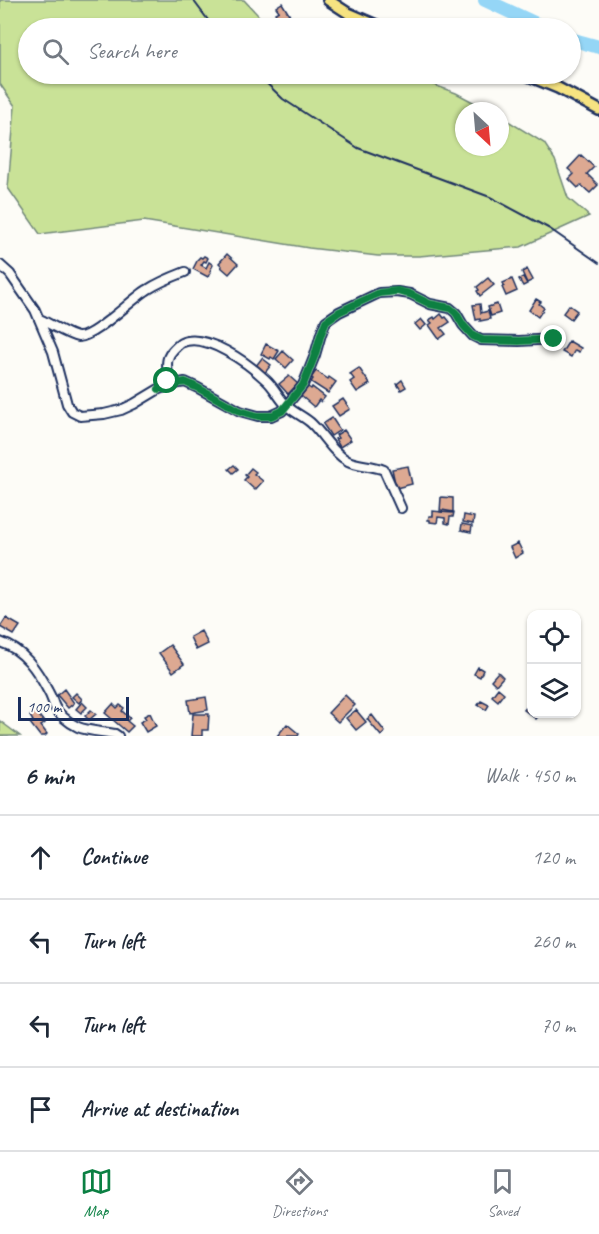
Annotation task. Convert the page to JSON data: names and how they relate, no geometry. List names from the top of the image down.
{
  "scale_bar": "100 m",
  "north": "bottom right",
  "page": {
    "search": "Search here",
    "scale": "100 m",
    "heading": ["6 min", "Walk · 450 m"],
    "list": [
      ["Continue", "120 m"],
      ["Turn left", "260 m"],
      ["Turn left", "70 m"],
      "Arrive at destination"
    ],
    "nav": ["Map", "Directions", "Saved"]
  }
}
